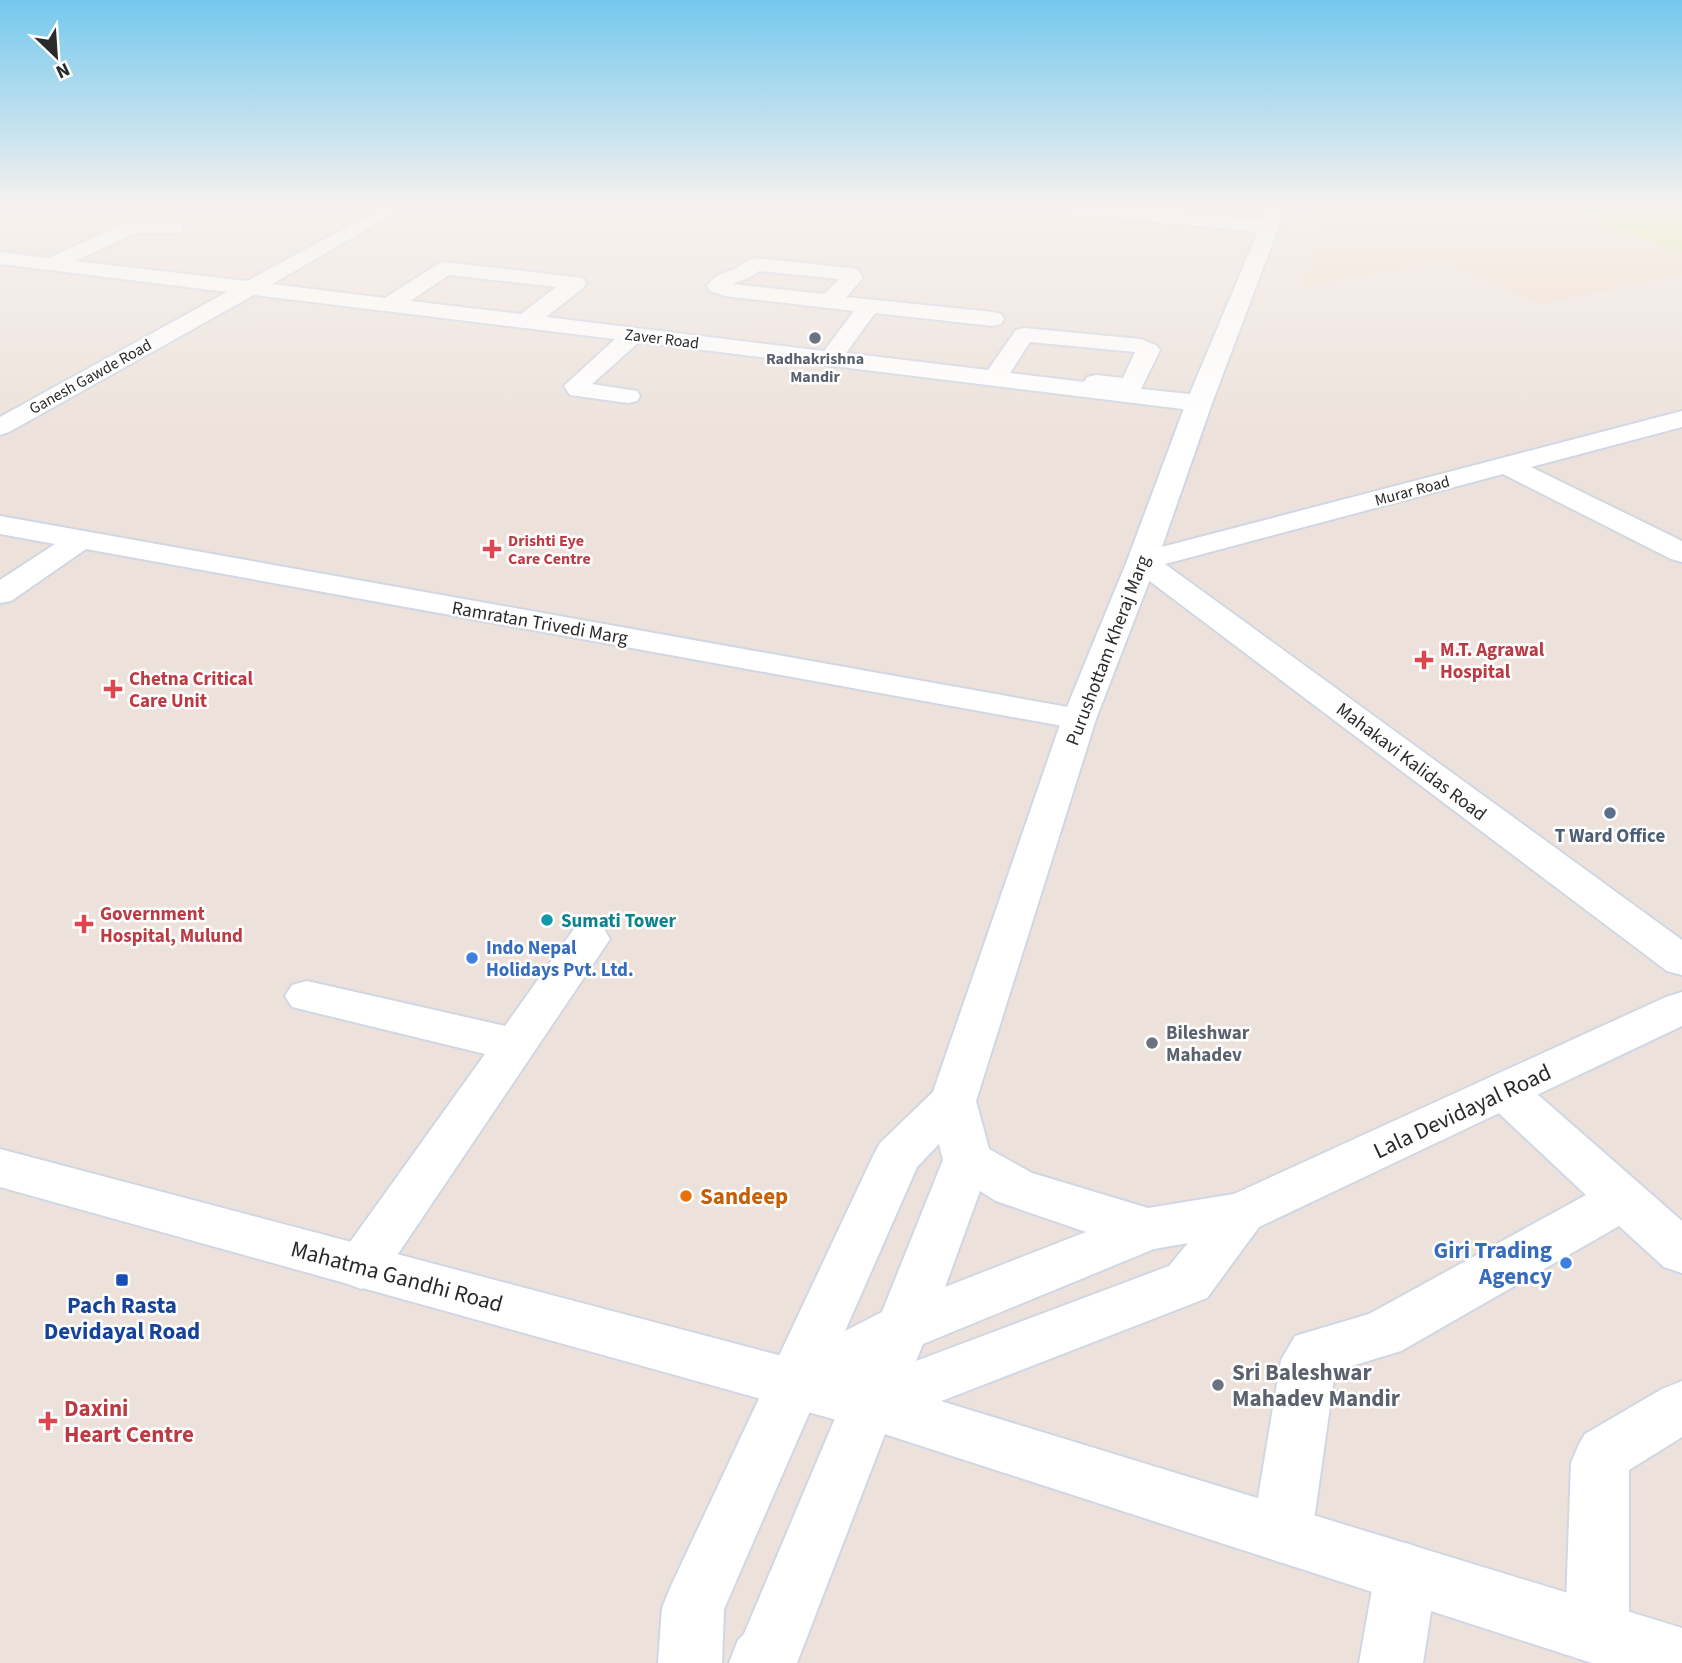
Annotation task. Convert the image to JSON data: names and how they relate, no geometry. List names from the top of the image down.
{
  "streets": {
    "street": [
      "Zaver Road",
      "Ganesh Gawde Road",
      "Murar Road",
      "Ramratan Trivedi Marg",
      "Purushottam Kheraj Marg",
      "Mahakavi Kalidas Road",
      "Lala Devidayal Road",
      "Mahatma Gandhi Road"
    ]
  },
  "crossings": [
    ["Zaver Road", "Ganesh Gawde Road"],
    ["Murar Road", "Purushottam Kheraj Marg"],
    ["Murar Road", "Mahakavi Kalidas Road"],
    ["Ramratan Trivedi Marg", "Purushottam Kheraj Marg"],
    ["Purushottam Kheraj Marg", "Mahakavi Kalidas Road"]
  ],
  "places": {
    "other": [
      "Radhakrishna Mandir",
      "T Ward Office",
      "Sumati Tower",
      "Indo Nepal Holidays Pvt. Ltd.",
      "Bileshwar Mahadev",
      "Sandeep",
      "Giri Trading Agency",
      "Sri Baleshwar Mahadev Mandir"
    ],
    "health": [
      "Drishti Eye Care Centre",
      "M.T. Agrawal Hospital",
      "Chetna Critical Care Unit",
      "Government Hospital, Mulund",
      "Daxini Heart Centre"
    ],
    "transit": ["Pach Rasta Devidayal Road"]
  },
  "north": "bottom right"
}
